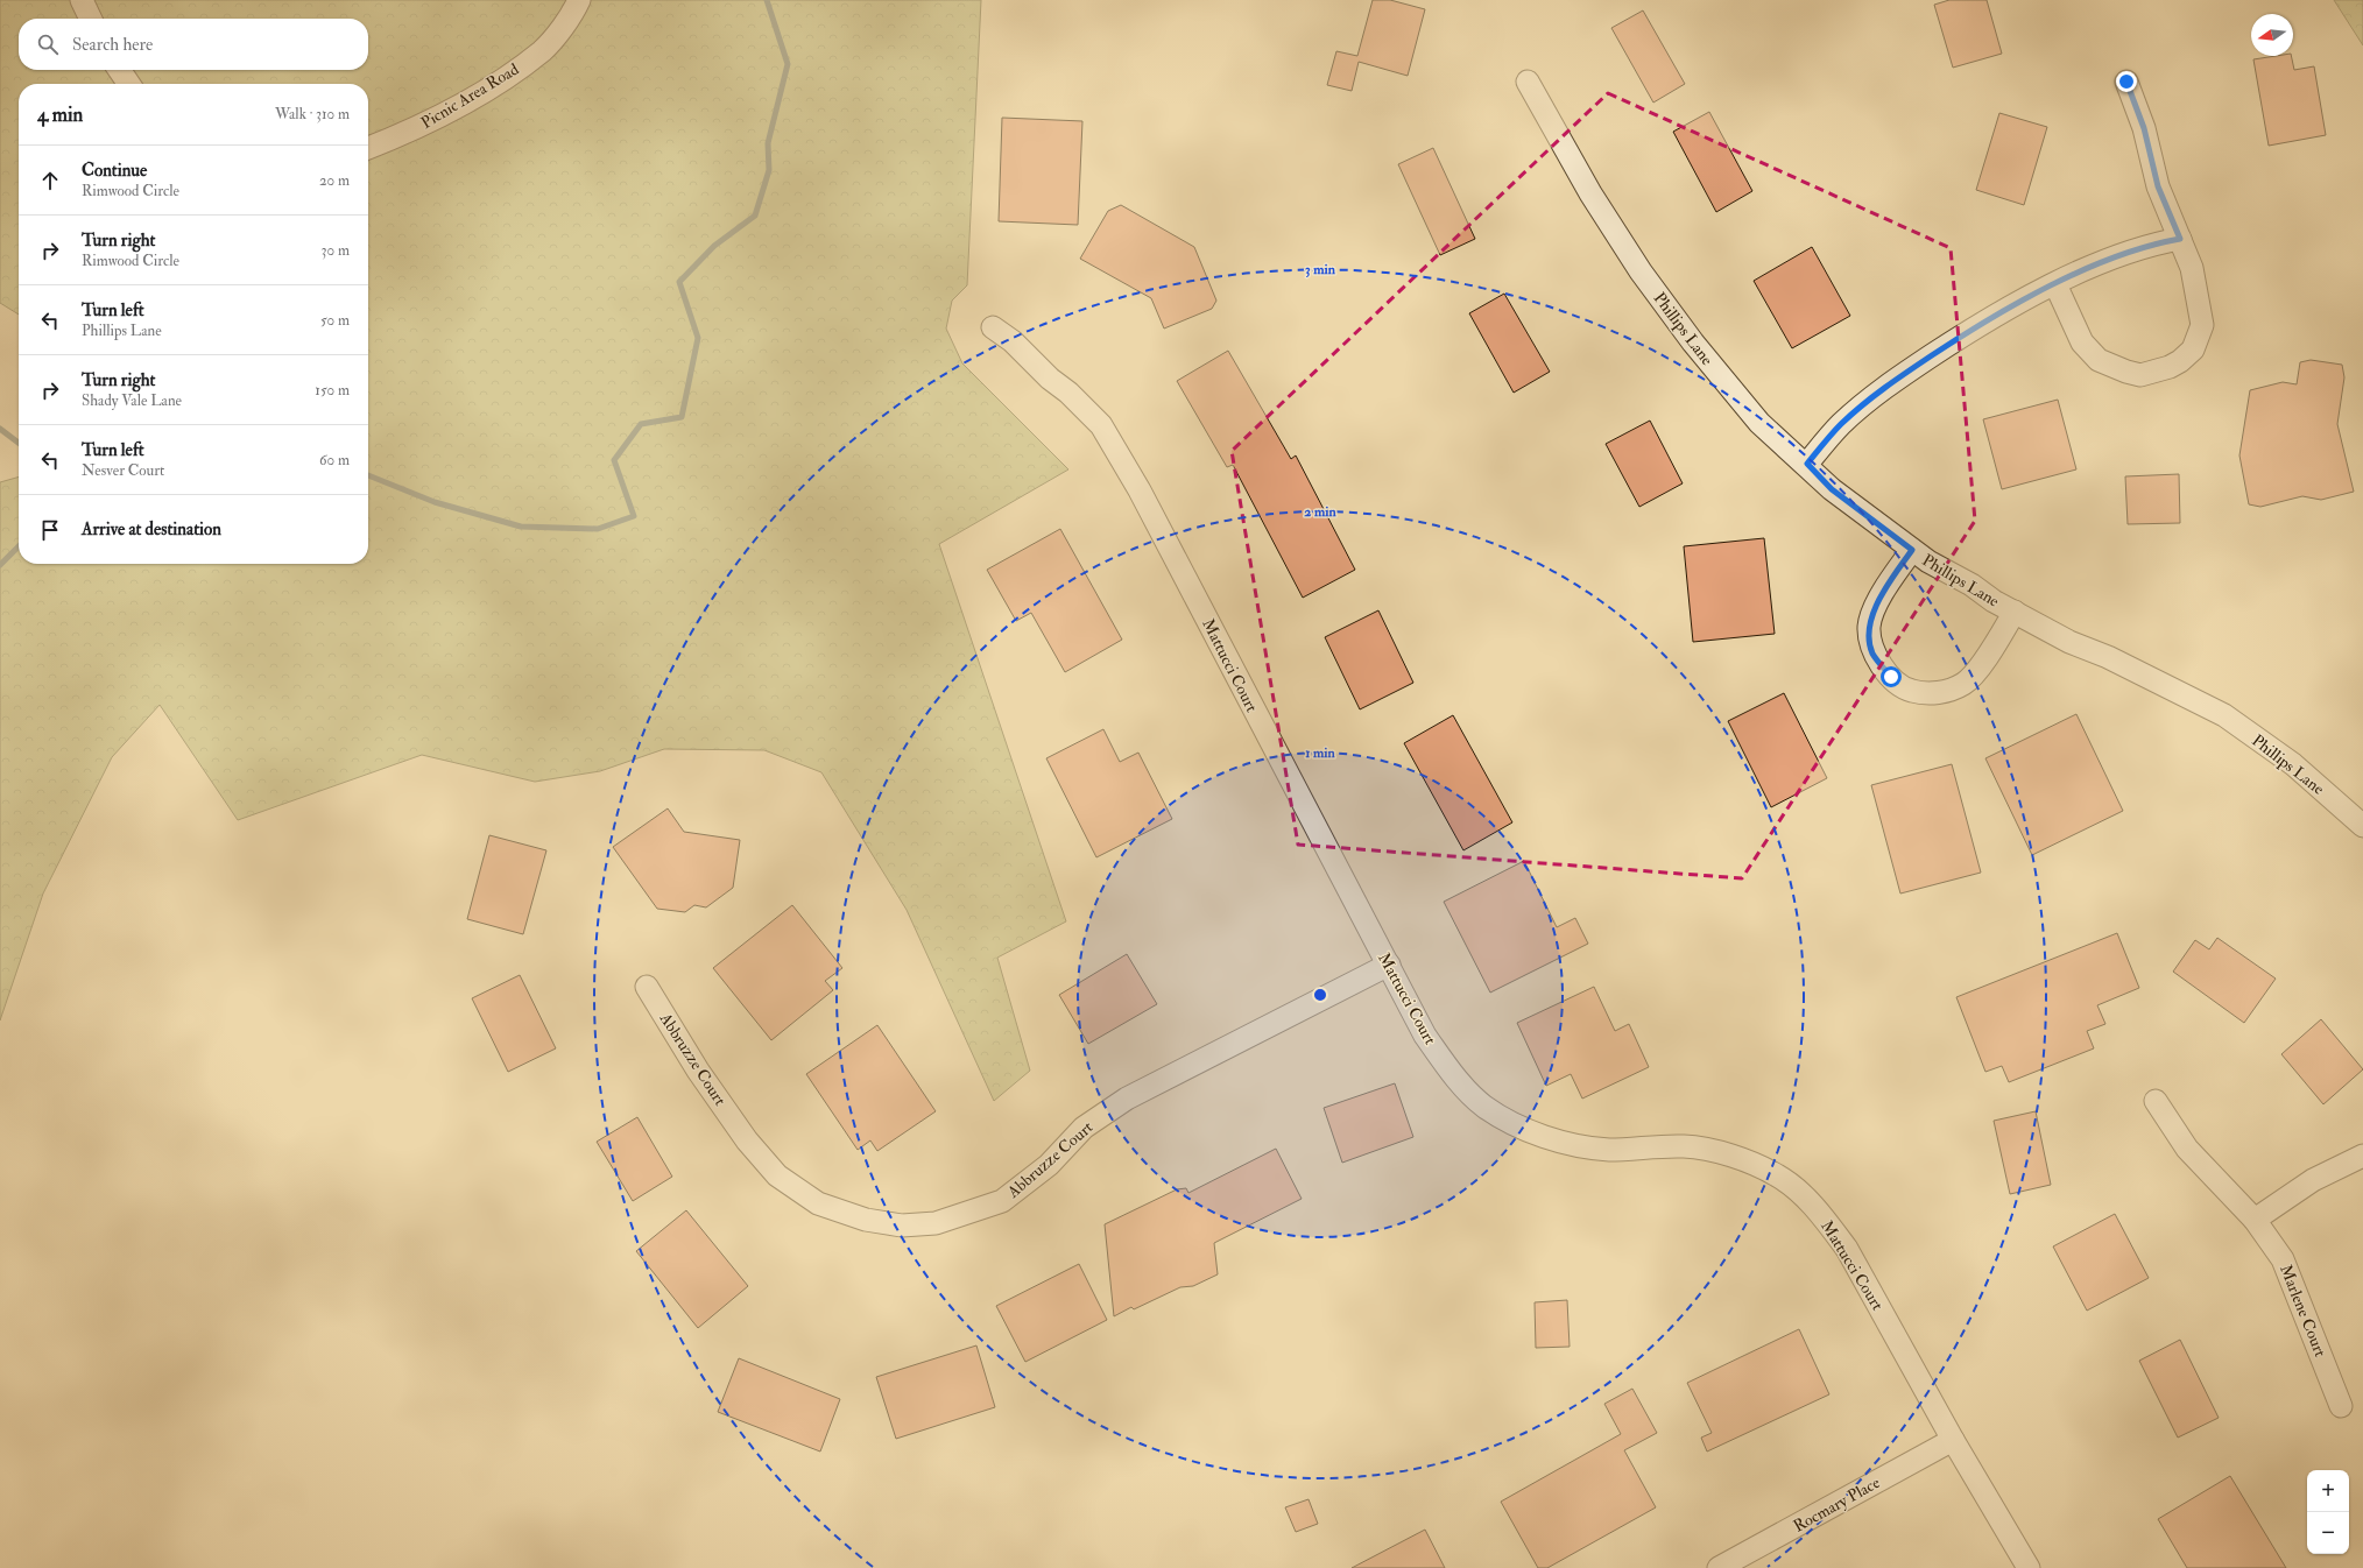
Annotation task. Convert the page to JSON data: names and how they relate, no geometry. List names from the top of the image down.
{
  "streets": {
    "street": [
      "Picnic Area Road",
      "Phillips Lane",
      "Mattucci Court",
      "Abbruzze Court",
      "Marlene Court",
      "Rocmary Place"
    ]
  },
  "crossings": [
    ["Mattucci Court", "Abbruzze Court"],
    ["Mattucci Court", "Rocmary Place"]
  ],
  "north": "left",
  "page": {
    "search": "Search here",
    "heading": ["4 min", "Walk · 310 m"],
    "list": [
      ["Continue", "Rimwood Circle", "20 m"],
      ["Turn right", "Rimwood Circle", "30 m"],
      ["Turn left", "Phillips Lane", "50 m"],
      ["Turn right", "Shady Vale Lane", "150 m"],
      ["Turn left", "Nesver Court", "60 m"],
      "Arrive at destination"
    ],
    "map_buttons": ["+", "−"]
  },
  "rings": ["3 min", "2 min", "1 min"]
}
